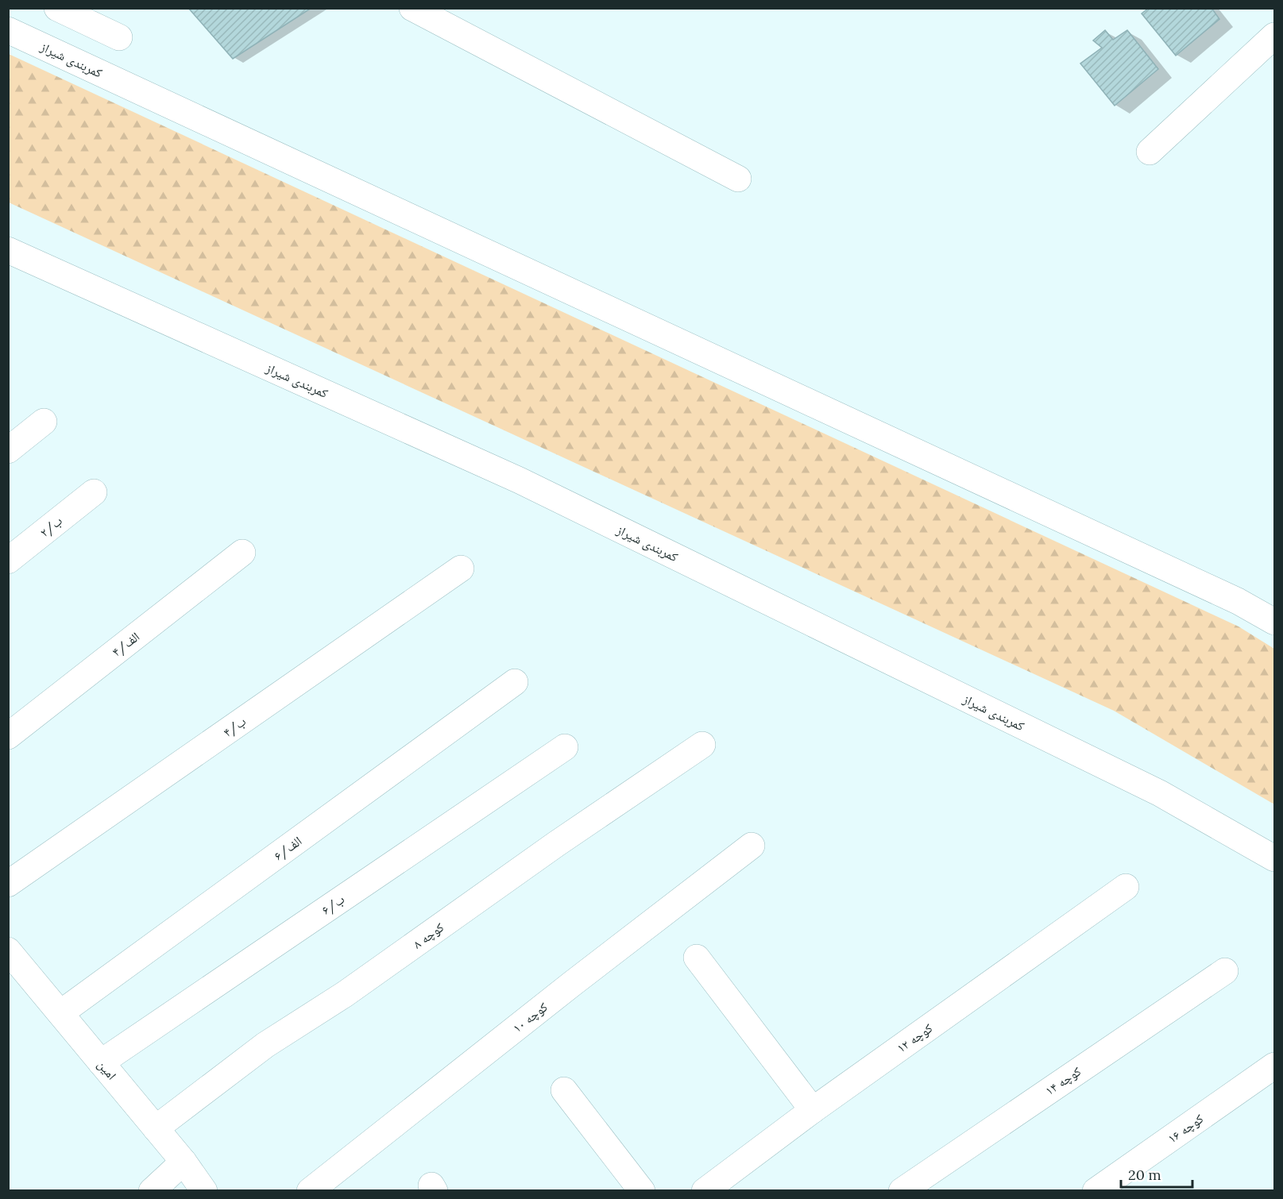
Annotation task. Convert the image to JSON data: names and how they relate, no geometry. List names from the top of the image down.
{
  "streets": {
    "main road": [
      "کمربندی شیراز",
      "۲/ب",
      "۴/الف",
      "۴/ب",
      "۶/الف",
      "ب/۶",
      "کوچه ۸",
      "کوچه ۱۰",
      "کوچه ۱۲",
      "امین",
      "کوچه ۱۴",
      "کوچه ۱۶"
    ]
  },
  "crossings": [
    ["۶/الف", "امین"],
    ["ب/۶", "امین"],
    ["کوچه ۸", "امین"]
  ],
  "scale_bar": "20 m"
}
